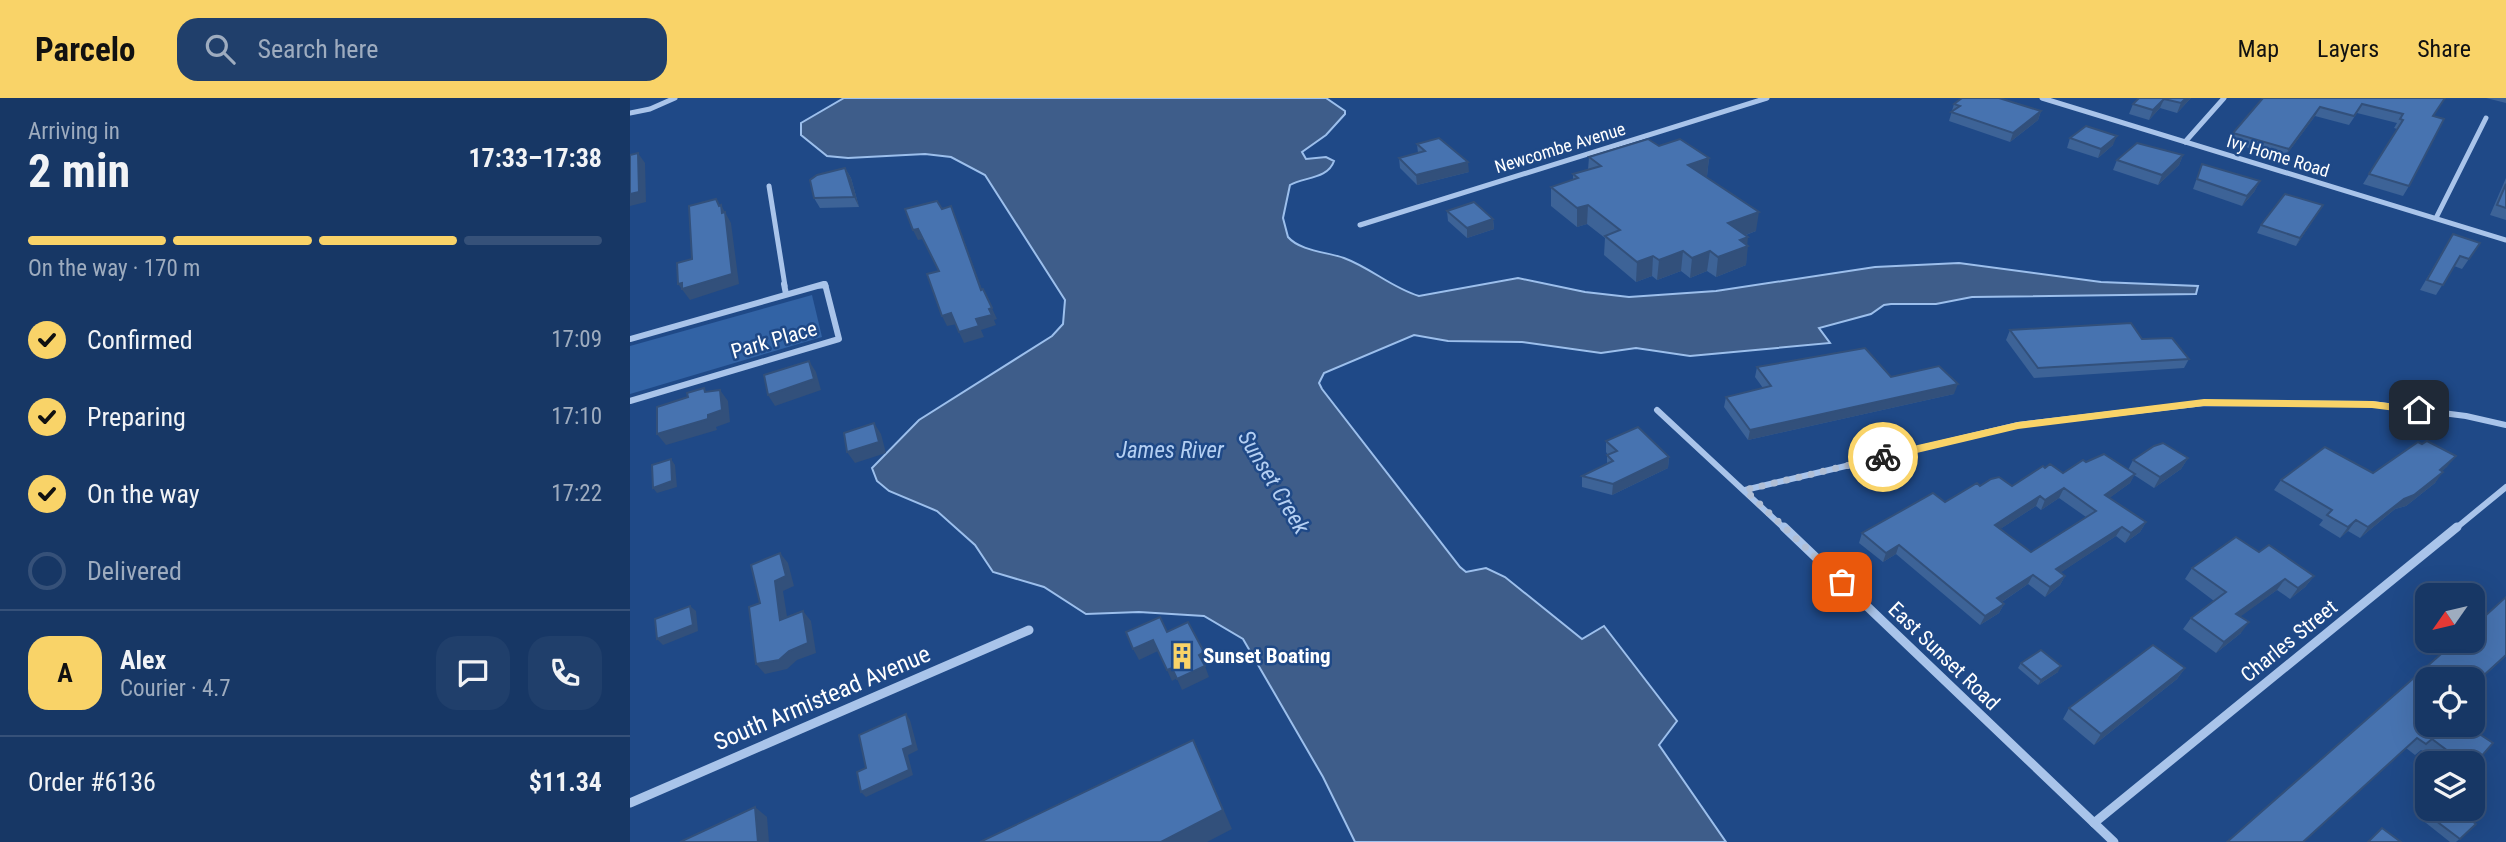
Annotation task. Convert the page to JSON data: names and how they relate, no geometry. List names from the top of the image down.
{
  "streets": {
    "street": [
      "Newcombe Avenue",
      "Ivy Home Road",
      "Park Place",
      "Charles Street",
      "East Sunset Road",
      "South Armistead Avenue"
    ]
  },
  "crossings": [
    ["Charles Street", "East Sunset Road"]
  ],
  "water": ["James River", "Sunset Creek"],
  "places": {
    "building": ["Sunset Boating"]
  },
  "north": "bottom left",
  "page": {
    "header": "Parcelo",
    "search": "Search here",
    "nav": ["Map", "Layers", "Share"],
    "heading": ["2 min", "Arriving in", "17:33–17:38"],
    "panel": [
      "Alex",
      "Courier · 4.7",
      "Order #6136",
      "$11.34"
    ],
    "bar": "On the way · 170 m",
    "list": [
      ["Confirmed", "17:09"],
      ["Preparing", "17:10"],
      ["On the way", "17:22"],
      "Delivered"
    ],
    "round": "A"
  }
}
